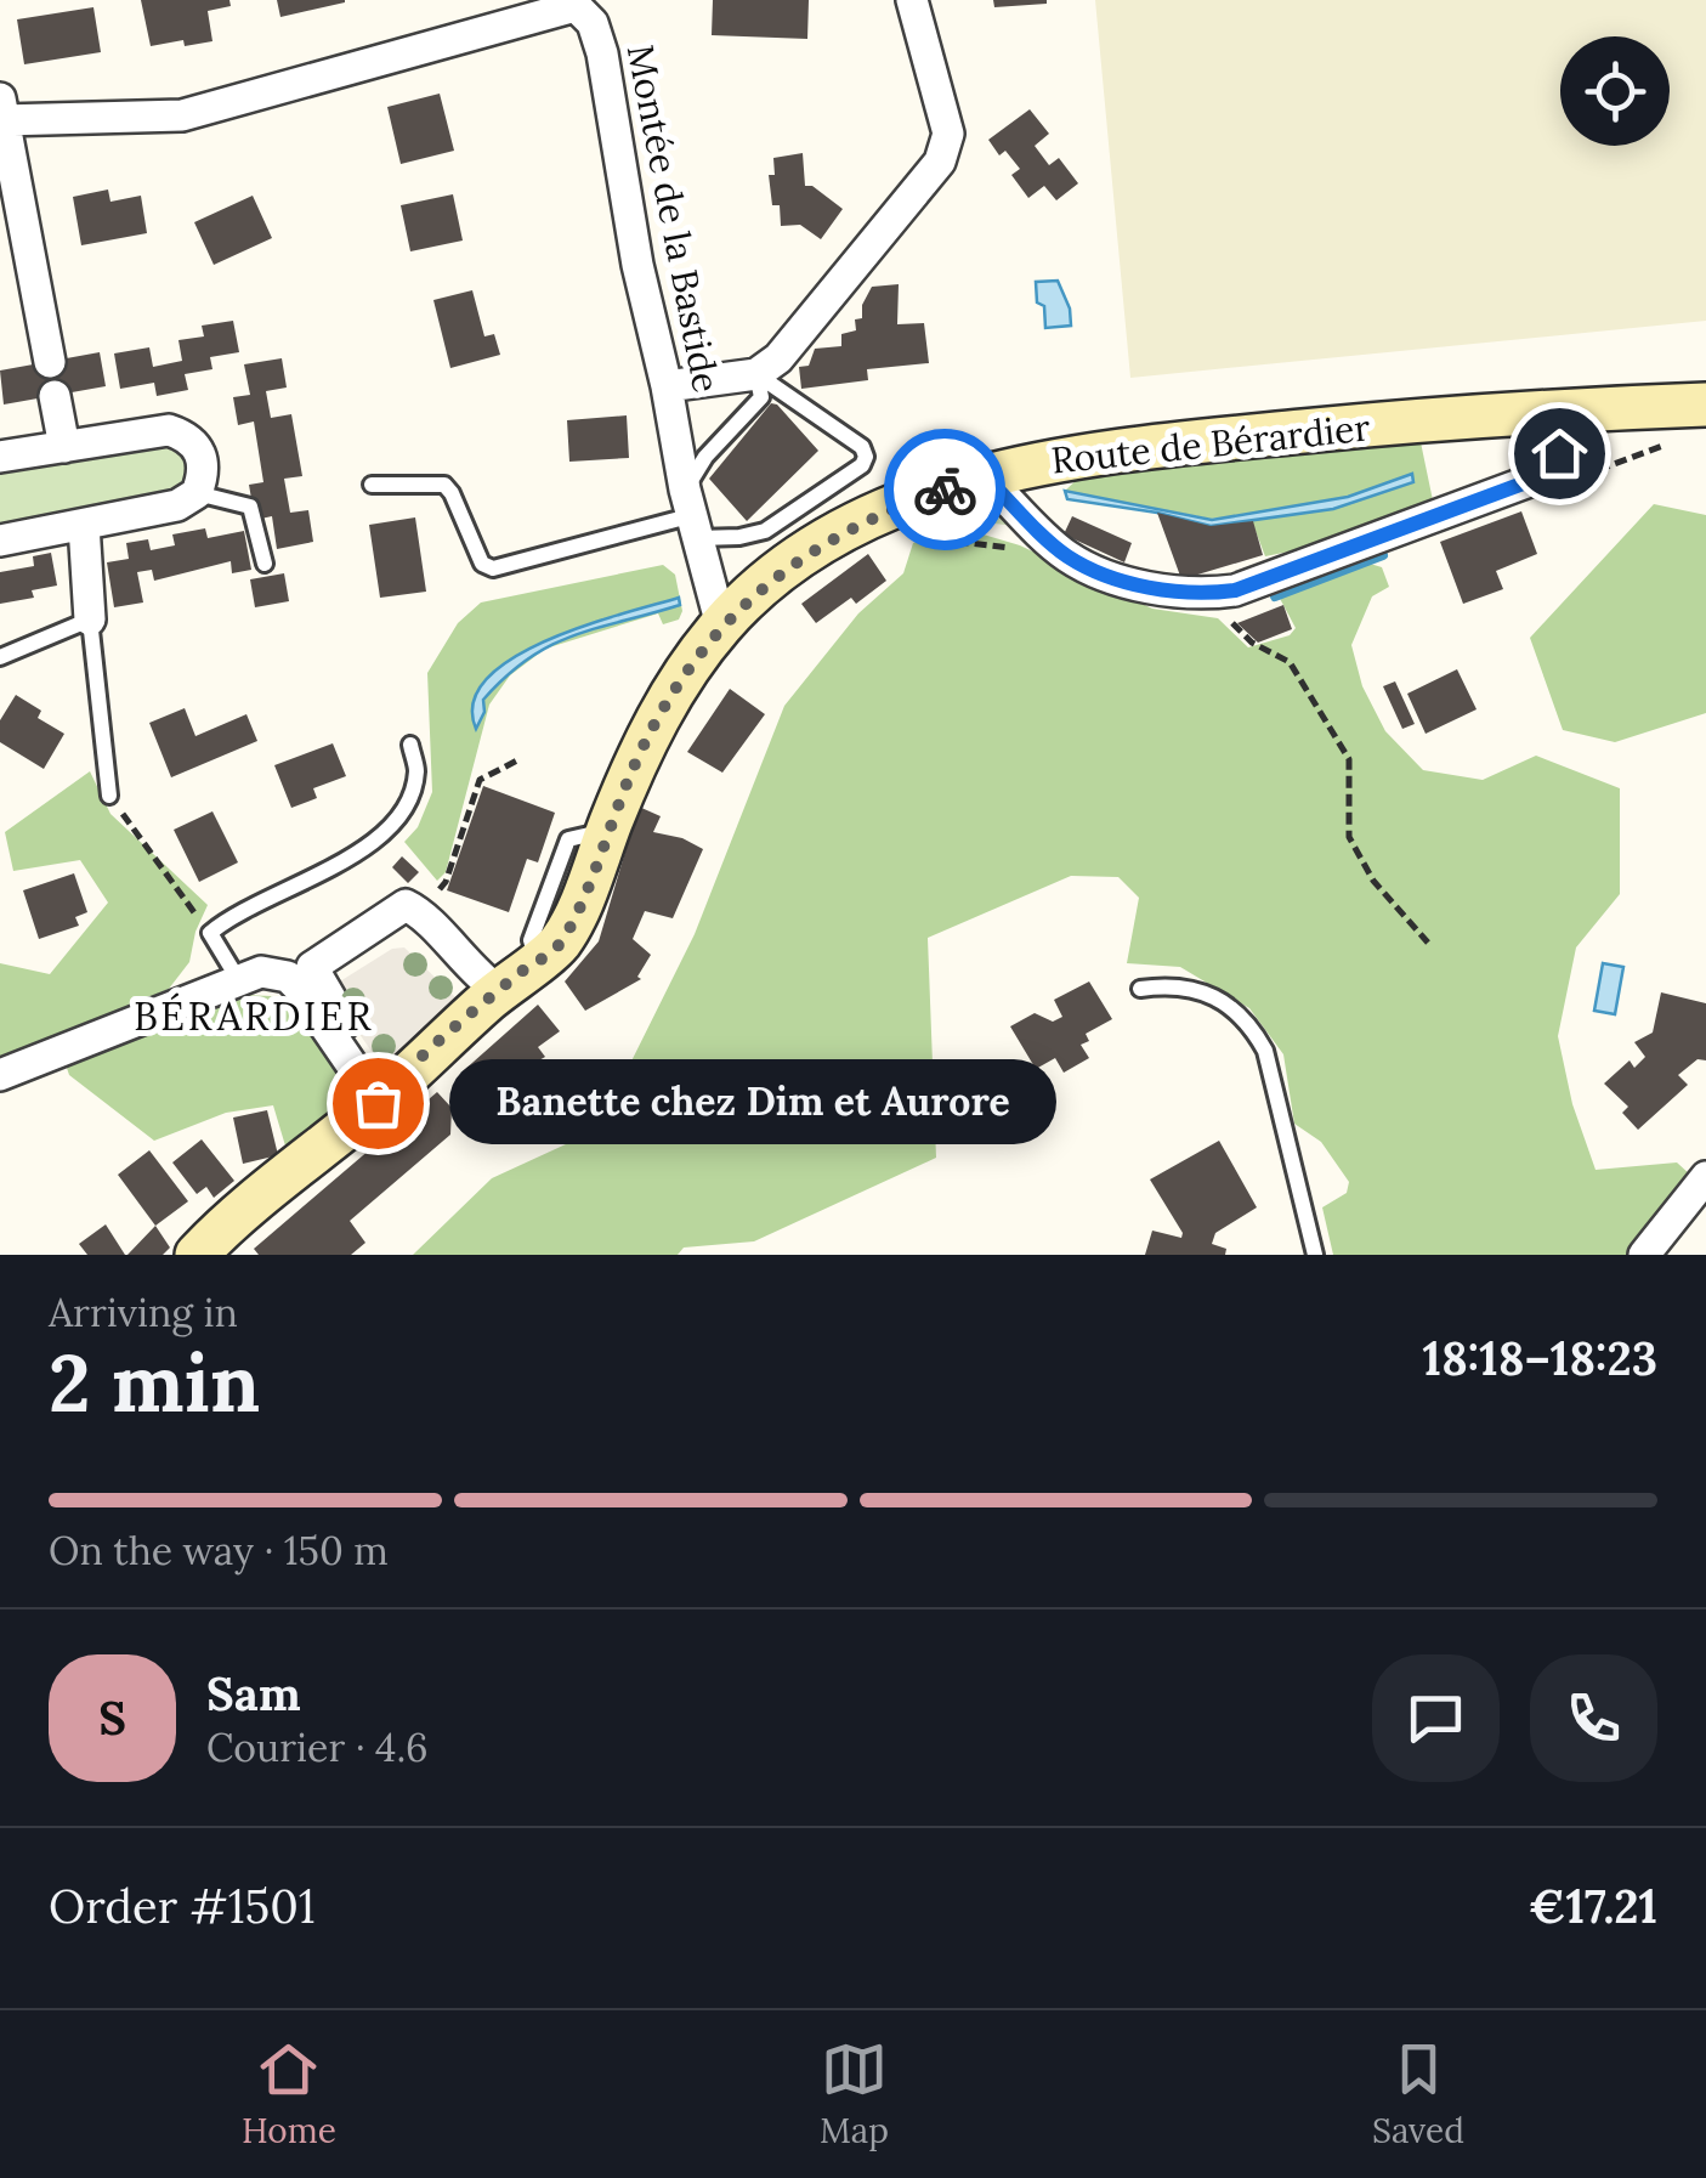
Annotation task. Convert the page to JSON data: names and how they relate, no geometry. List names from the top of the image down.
{
  "streets": {
    "main road": ["Route de Bérardier"],
    "street": ["Montée de la Bastide"]
  },
  "crossings": [
    ["Montée de la Bastide", "Route de Bérardier"]
  ],
  "districts": ["BÉRARDIER"],
  "places": ["Banette chez Dim et Aurore"],
  "page": {
    "bubble": "Banette chez Dim et Aurore",
    "heading": ["2 min", "Arriving in", "18:18–18:23"],
    "panel": [
      "Sam",
      "Courier · 4.6",
      "Order #1501",
      "€17.21"
    ],
    "bar": "On the way · 150 m",
    "round": "S",
    "tabs": ["Home", "Map", "Saved"]
  }
}
